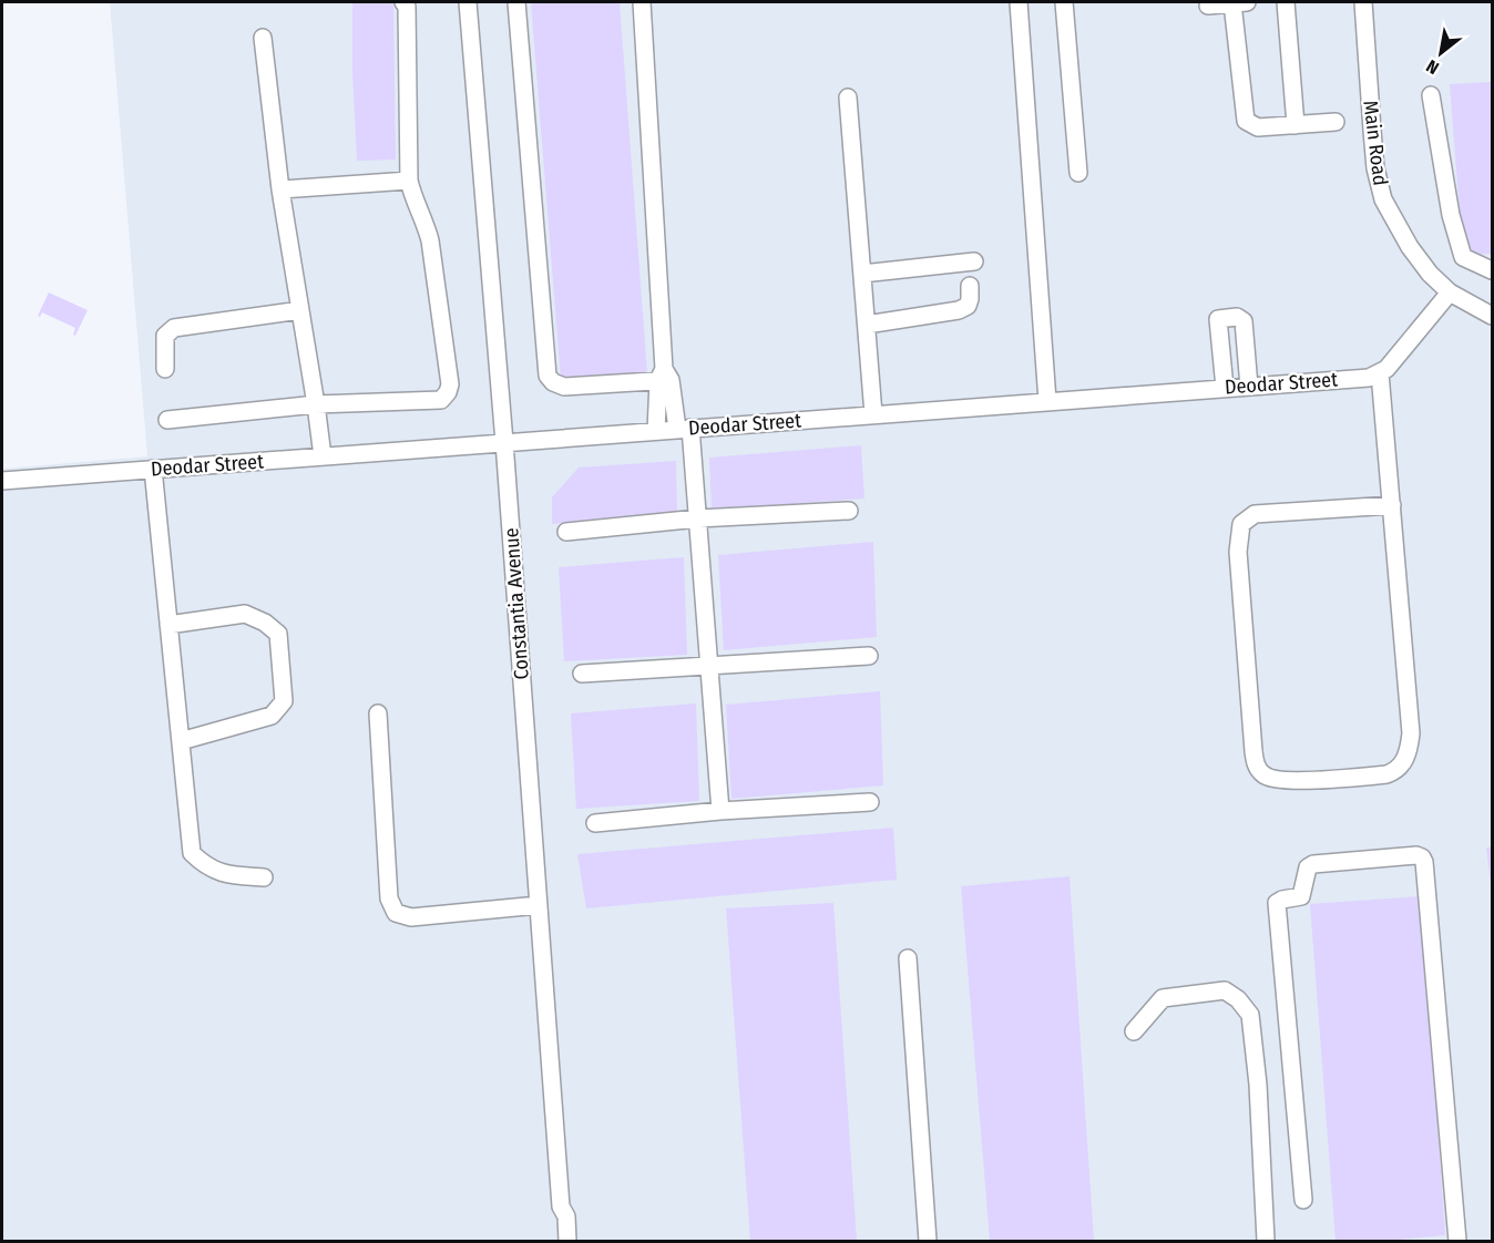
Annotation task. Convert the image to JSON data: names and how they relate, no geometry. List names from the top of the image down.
{
  "streets": {
    "street": ["Main Road", "Deodar Street", "Constantia Avenue"]
  },
  "crossings": [
    ["Deodar Street", "Constantia Avenue"]
  ],
  "north": "bottom left"
}
